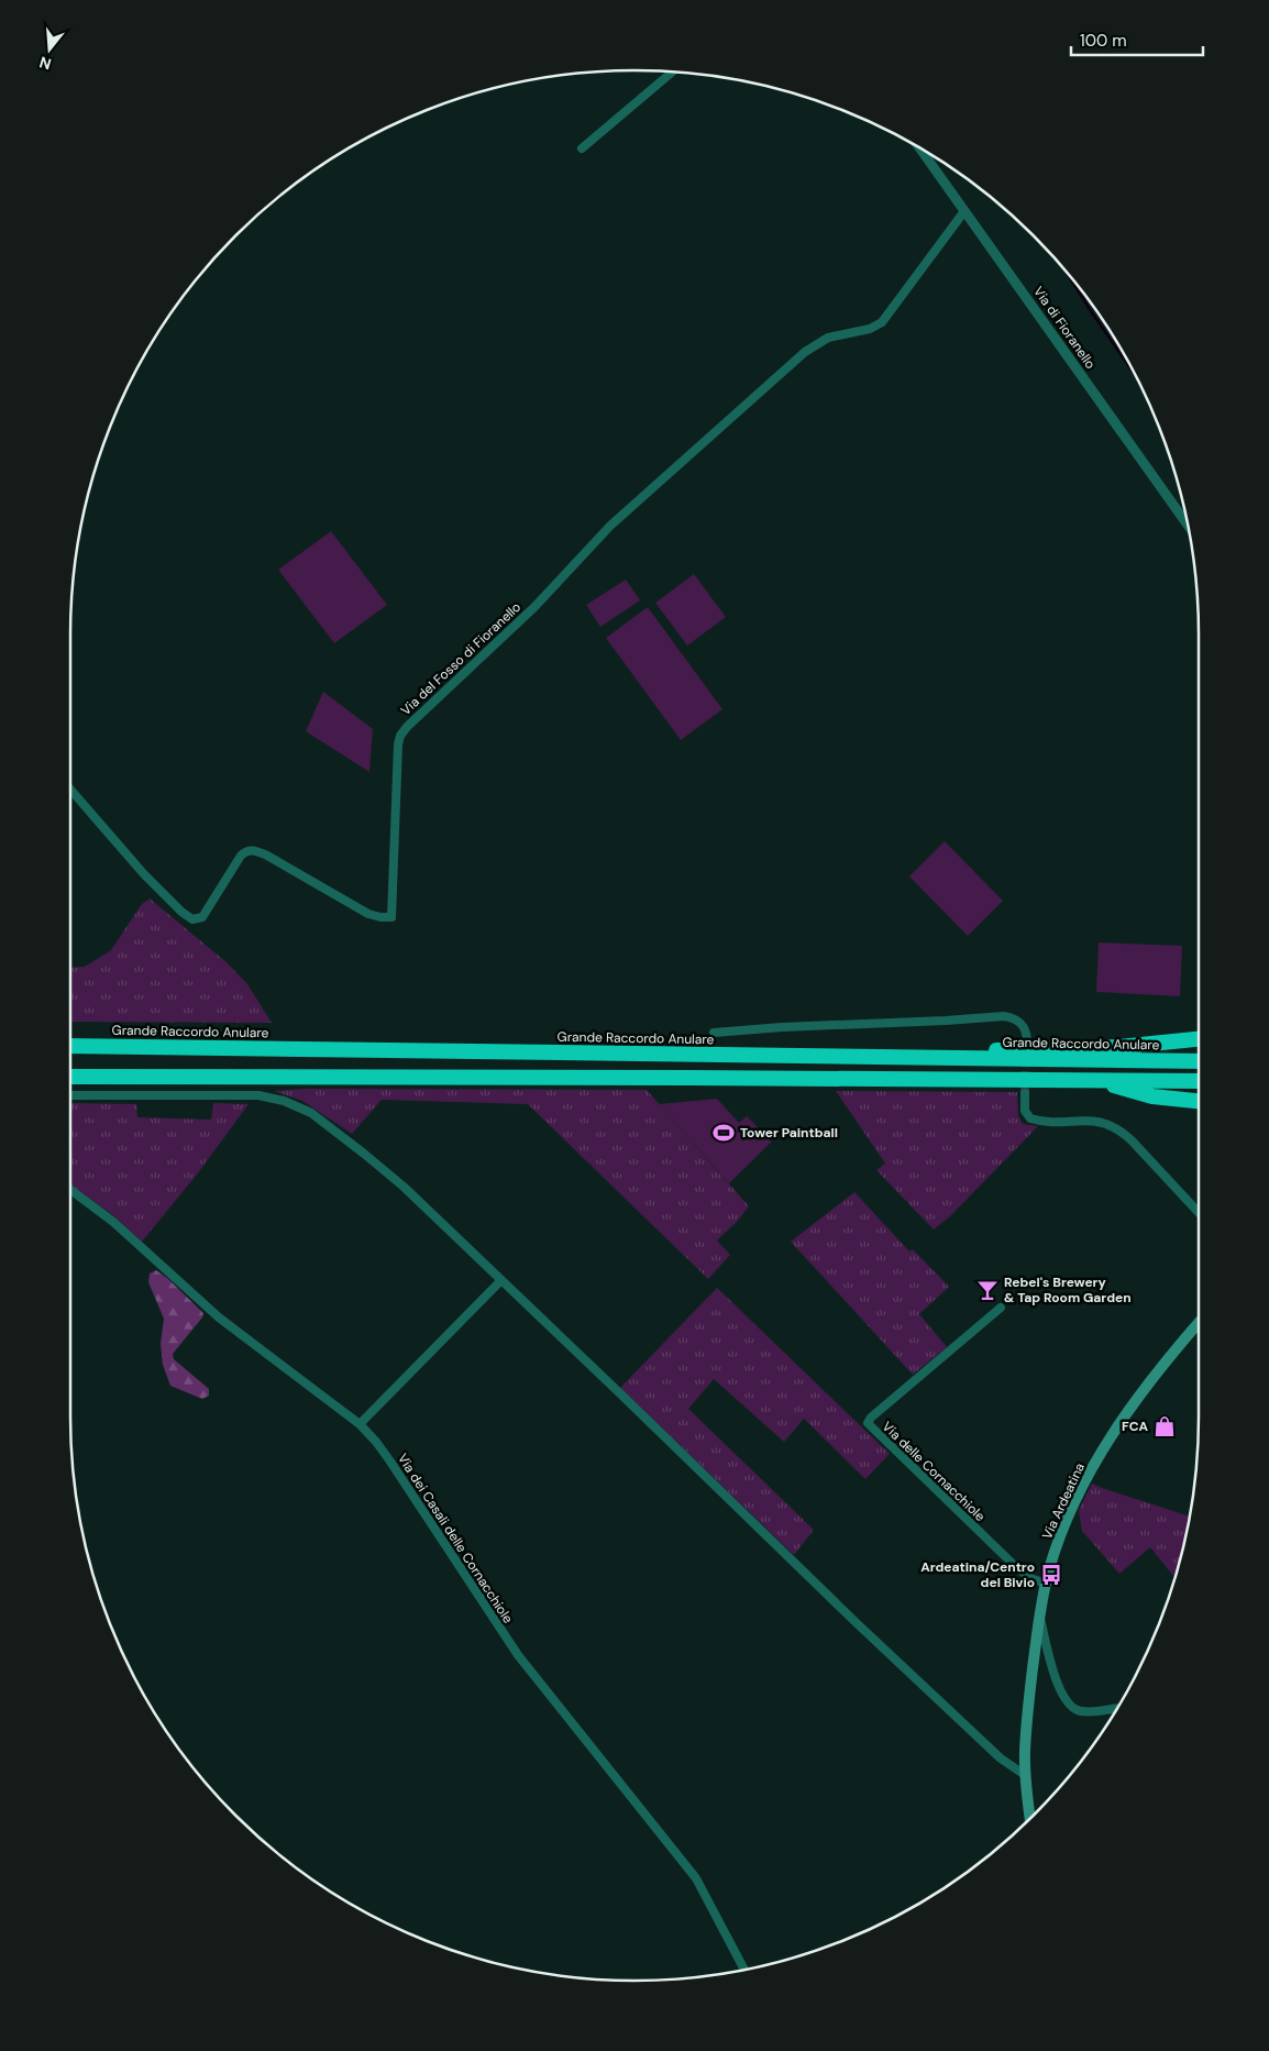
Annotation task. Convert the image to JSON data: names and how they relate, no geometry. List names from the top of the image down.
{
  "streets": {
    "highway": ["Grande Raccordo Anulare"],
    "main road": ["Via Ardeatina"],
    "street": [
      "Via di Fioranello",
      "Via del Fosso di Fioranello",
      "Via delle Cornacchiole",
      "Via dei Casali delle Cornacchiole"
    ]
  },
  "crossings": [
    ["Via di Fioranello", "Via del Fosso di Fioranello"],
    ["Via delle Cornacchiole", "Via Ardeatina"]
  ],
  "places": {
    "sports": ["Tower Paintball"],
    "bar": ["Rebel's Brewery & Tap Room Garden"],
    "shop": ["FCA"],
    "bus stop": ["Ardeatina/Centro del Bivio"]
  },
  "scale_bar": "100 m",
  "north": "bottom"
}
